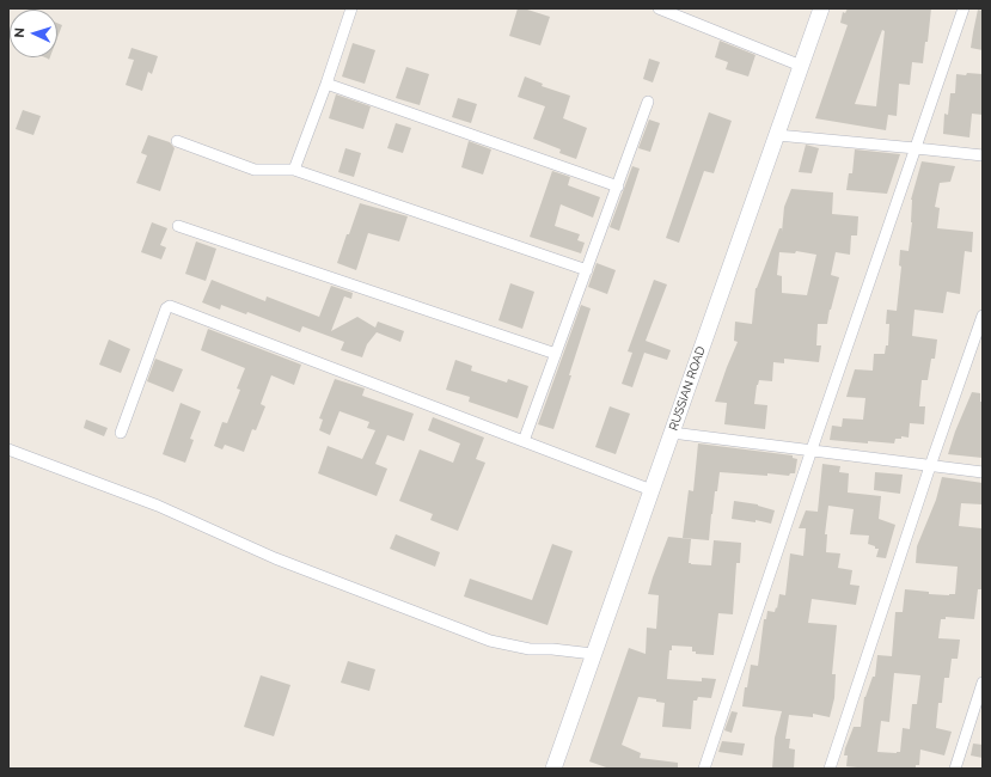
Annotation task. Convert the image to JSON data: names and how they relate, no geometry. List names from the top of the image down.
{
  "streets": {
    "main road": ["RUSSIAN ROAD"]
  },
  "north": "left"
}
